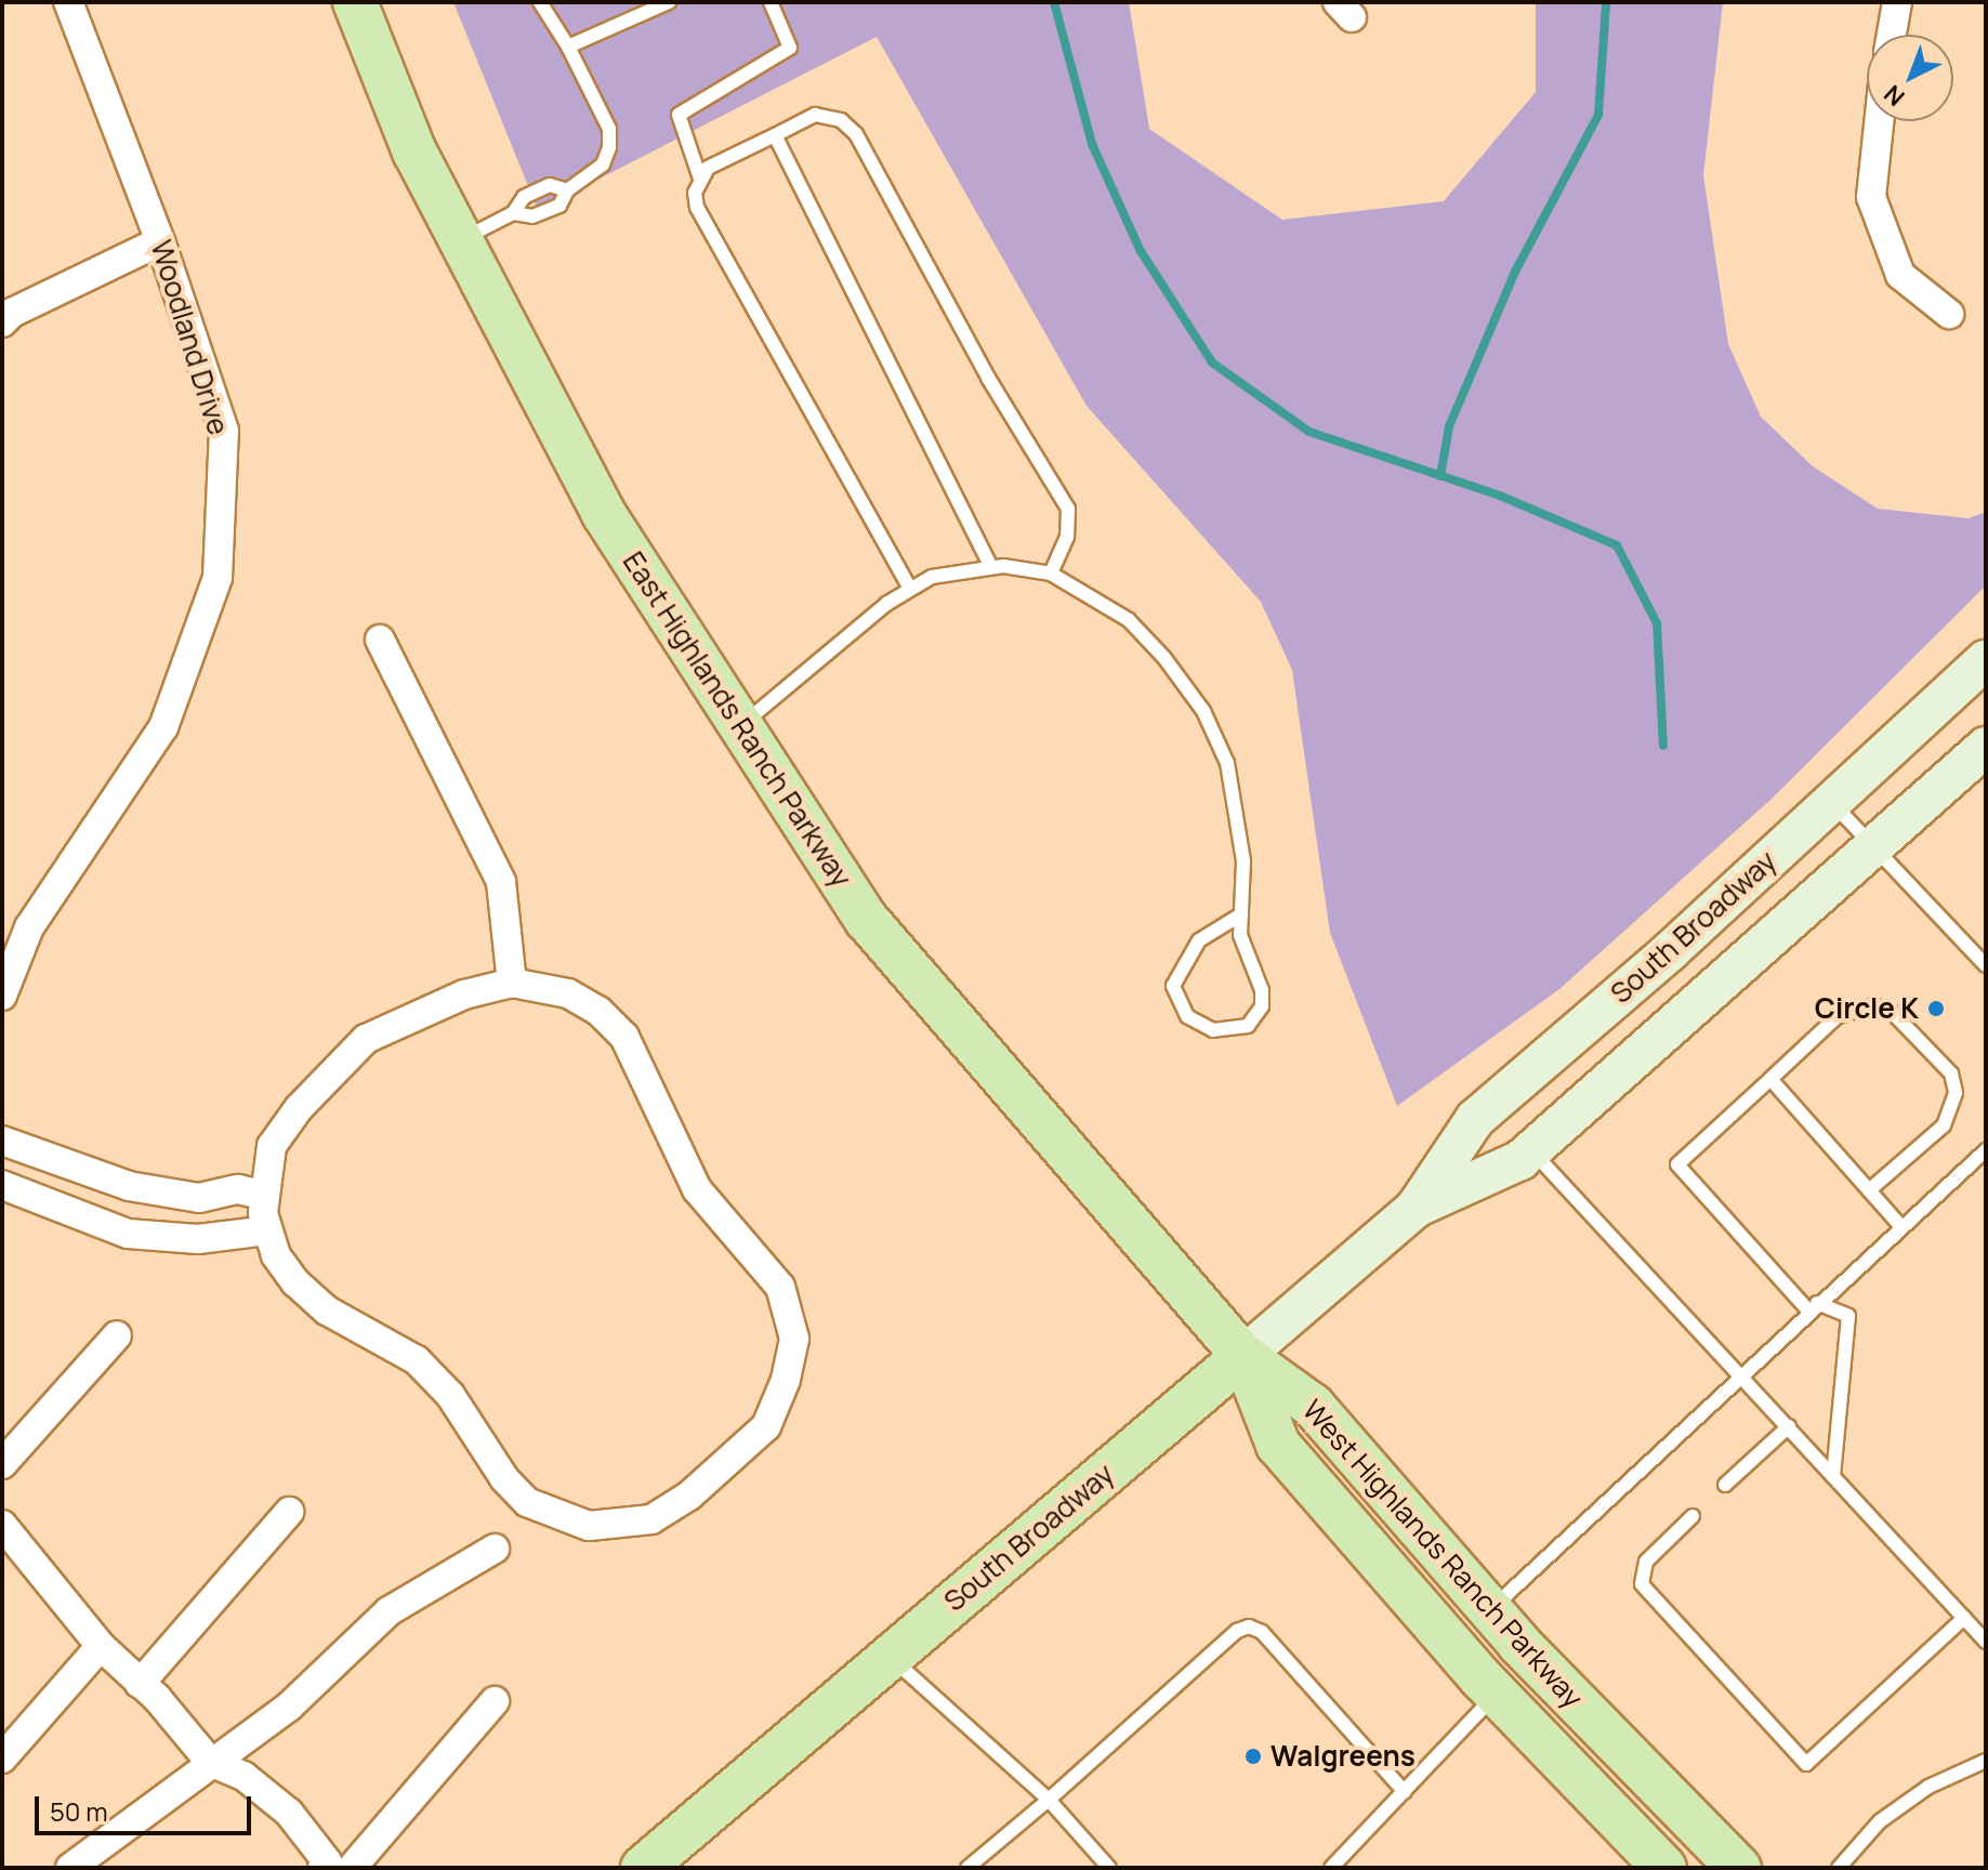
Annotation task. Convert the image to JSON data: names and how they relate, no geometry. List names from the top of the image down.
{
  "streets": {
    "main road": ["East Highlands Ranch Parkway", "South Broadway", "West Highlands Ranch Parkway"],
    "street": ["Woodland Drive"]
  },
  "crossings": [
    ["East Highlands Ranch Parkway", "South Broadway"],
    ["East Highlands Ranch Parkway", "West Highlands Ranch Parkway"],
    ["South Broadway", "West Highlands Ranch Parkway"]
  ],
  "places": ["Circle K", "Walgreens"],
  "scale_bar": "50 m",
  "north": "bottom left"
}
